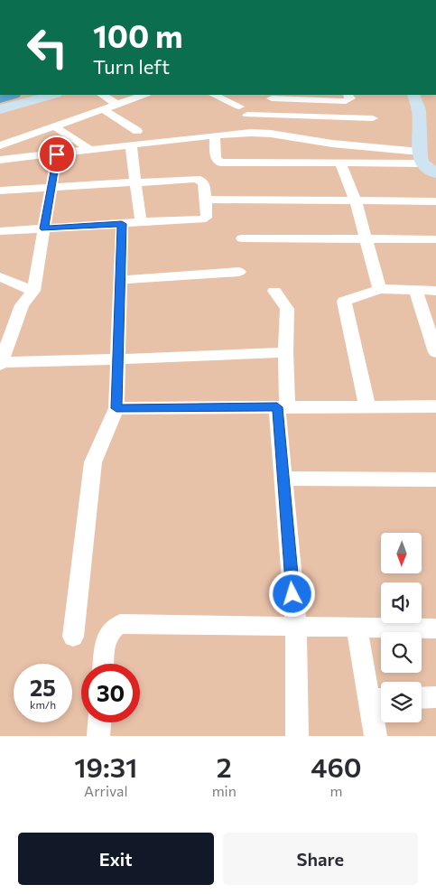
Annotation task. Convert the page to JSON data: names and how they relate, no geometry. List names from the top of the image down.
{
  "north": "bottom",
  "page": {
    "turn": ["100 m", "Turn left"],
    "speed": "25 km/h",
    "limit": "30",
    "eta": [
      "19:31",
      "Arrival",
      "2",
      "min",
      "460",
      "m"
    ],
    "buttons": ["Exit", "Share"]
  }
}
